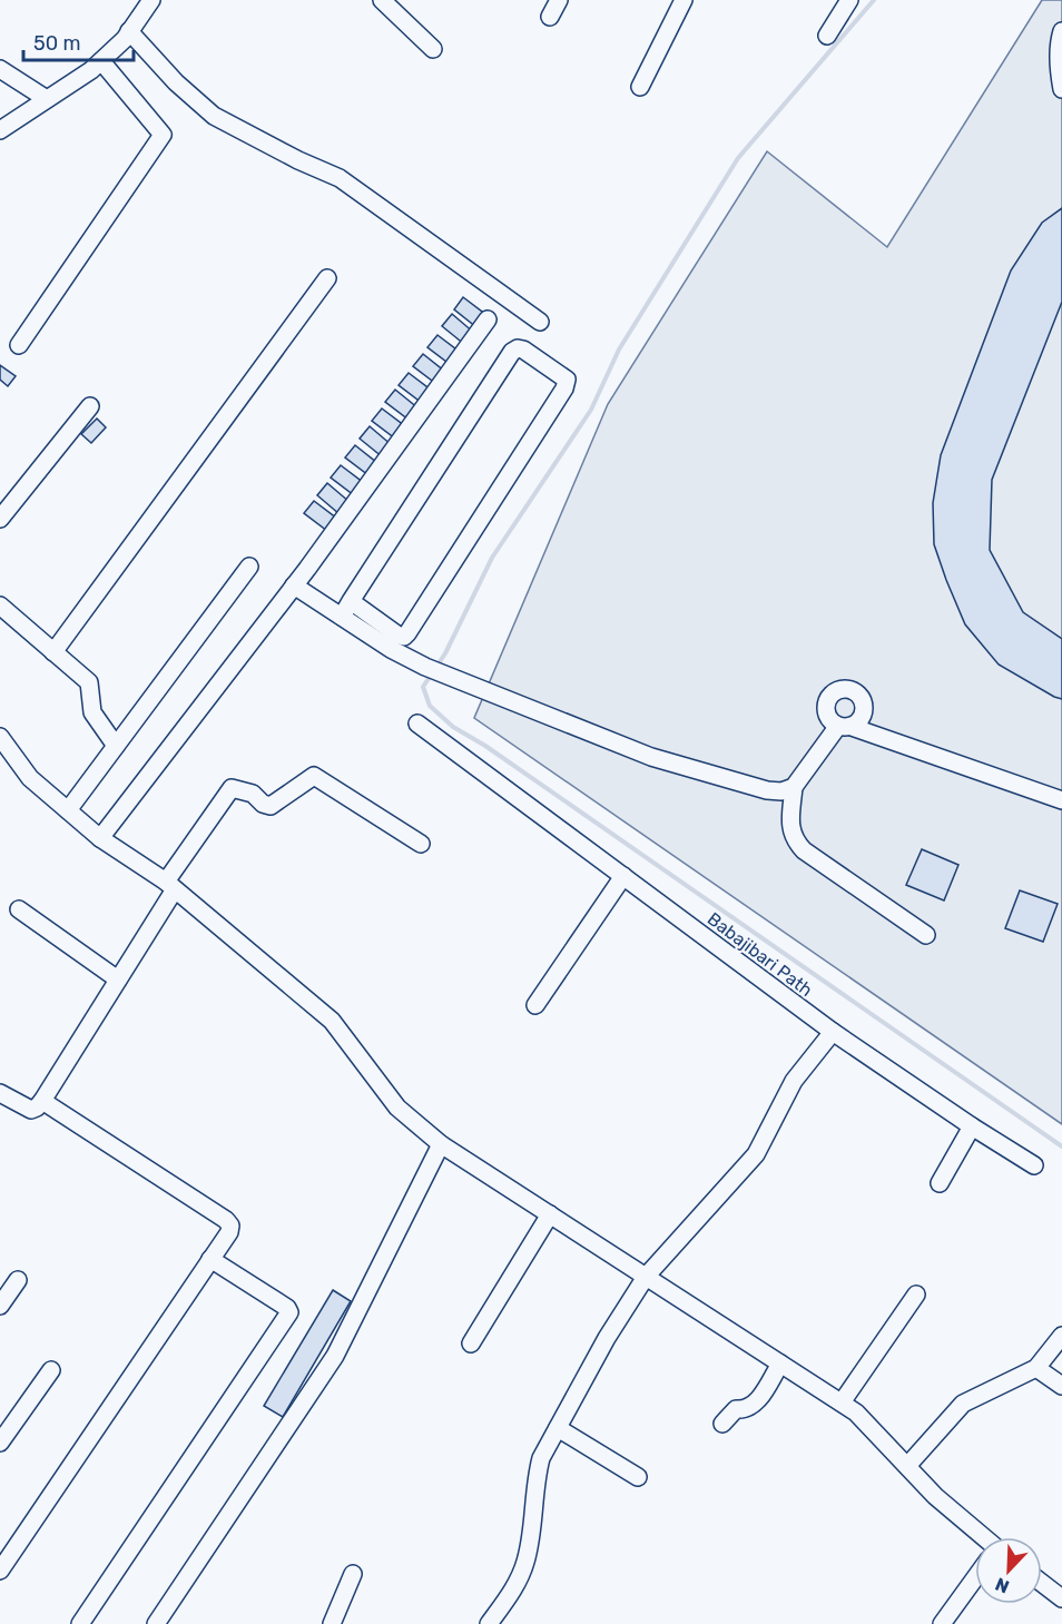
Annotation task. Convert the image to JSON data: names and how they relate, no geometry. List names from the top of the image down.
{
  "streets": {
    "street": ["Babajibari Path"]
  },
  "scale_bar": "50 m",
  "north": "bottom left"
}
